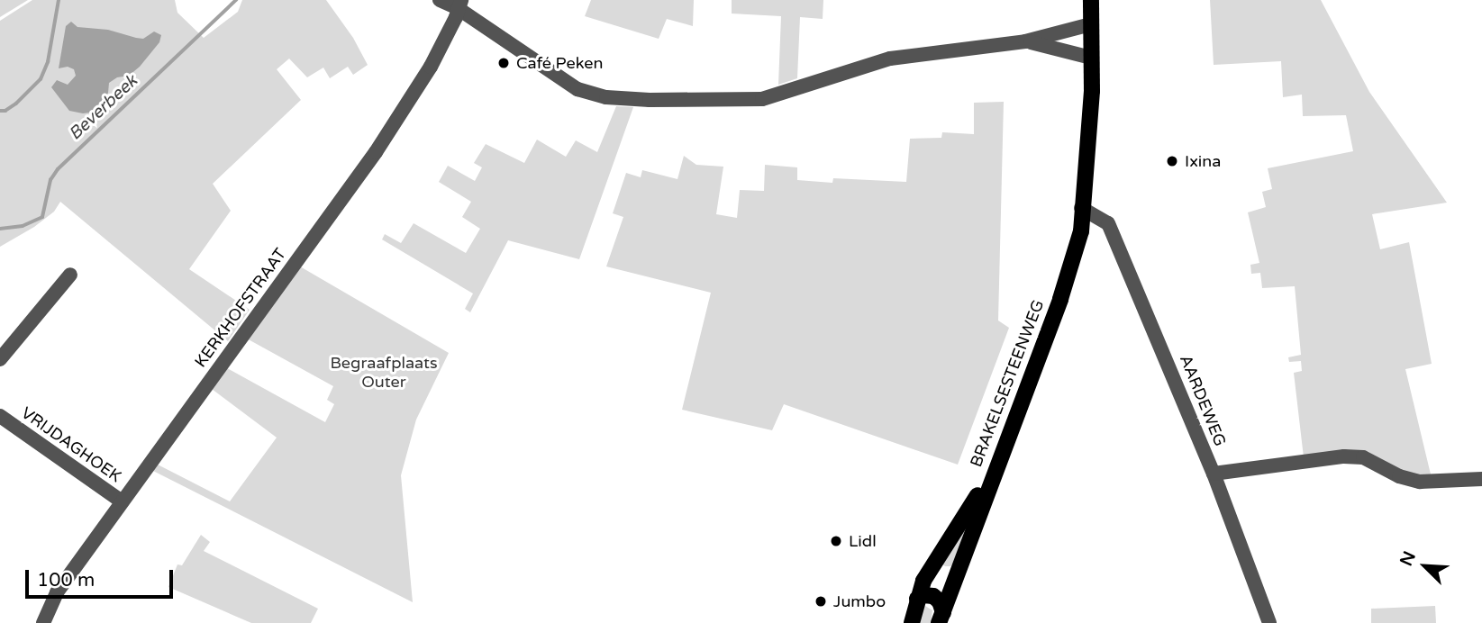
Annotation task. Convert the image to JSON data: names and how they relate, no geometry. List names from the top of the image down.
{
  "streets": {
    "main road": ["BRAKELSESTEENWEG"],
    "street": ["KERKHOFSTRAAT", "AARDEWEG", "VRIJDAGHOEK"]
  },
  "crossings": [
    ["KERKHOFSTRAAT", "VRIJDAGHOEK"],
    ["BRAKELSESTEENWEG", "AARDEWEG"]
  ],
  "water": ["Beverbeek"],
  "parks": ["Begraafplaats Outer"],
  "places": [
    "Café Peken",
    "Ixina",
    "Lidl",
    "Jumbo"
  ],
  "scale_bar": "100 m",
  "north": "top left"
}
